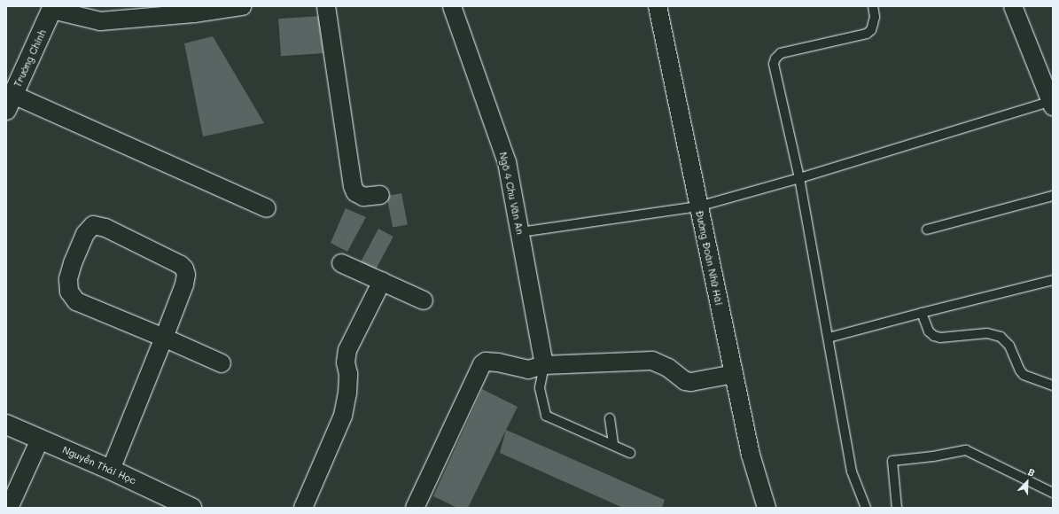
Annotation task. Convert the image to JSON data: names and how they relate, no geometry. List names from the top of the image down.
{
  "streets": {
    "main road": ["Trường Chinh", "Nguyễn Thái Học"],
    "street": ["Ngõ 4 Chu Văn An", "Đường Đoàn Nhữ Hài"]
  },
  "north": "top right"
}
